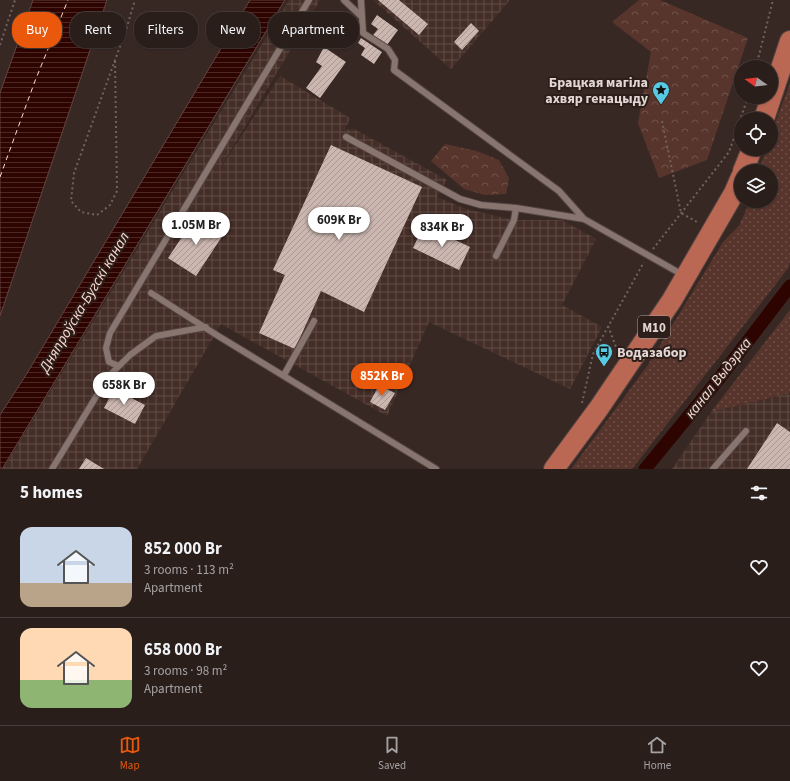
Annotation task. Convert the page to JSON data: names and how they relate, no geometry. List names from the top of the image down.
{
  "streets": {
    "main road": ["М10"]
  },
  "water": ["Дняпроўска-Бугскі канал", "канал Выдэрка"],
  "places": {
    "place": ["Брацкая магіла ахвяр генацыду"],
    "bus stop": ["Водазабор"]
  },
  "north": "left",
  "page": {
    "chip": [
      "Buy",
      "Rent",
      "Filters",
      "New",
      "Apartment"
    ],
    "price": [
      "609K Br",
      "1.05M Br",
      "834K Br",
      "852K Br",
      "658K Br"
    ],
    "heading": "5 homes",
    "list": [
      {
        "name": "852 000 Br",
        "note": "3 rooms · 113 m² · Apartment"
      },
      {
        "name": "658 000 Br",
        "note": "3 rooms · 98 m² · Apartment"
      }
    ],
    "tabs": ["Map", "Saved", "Home"]
  }
}
